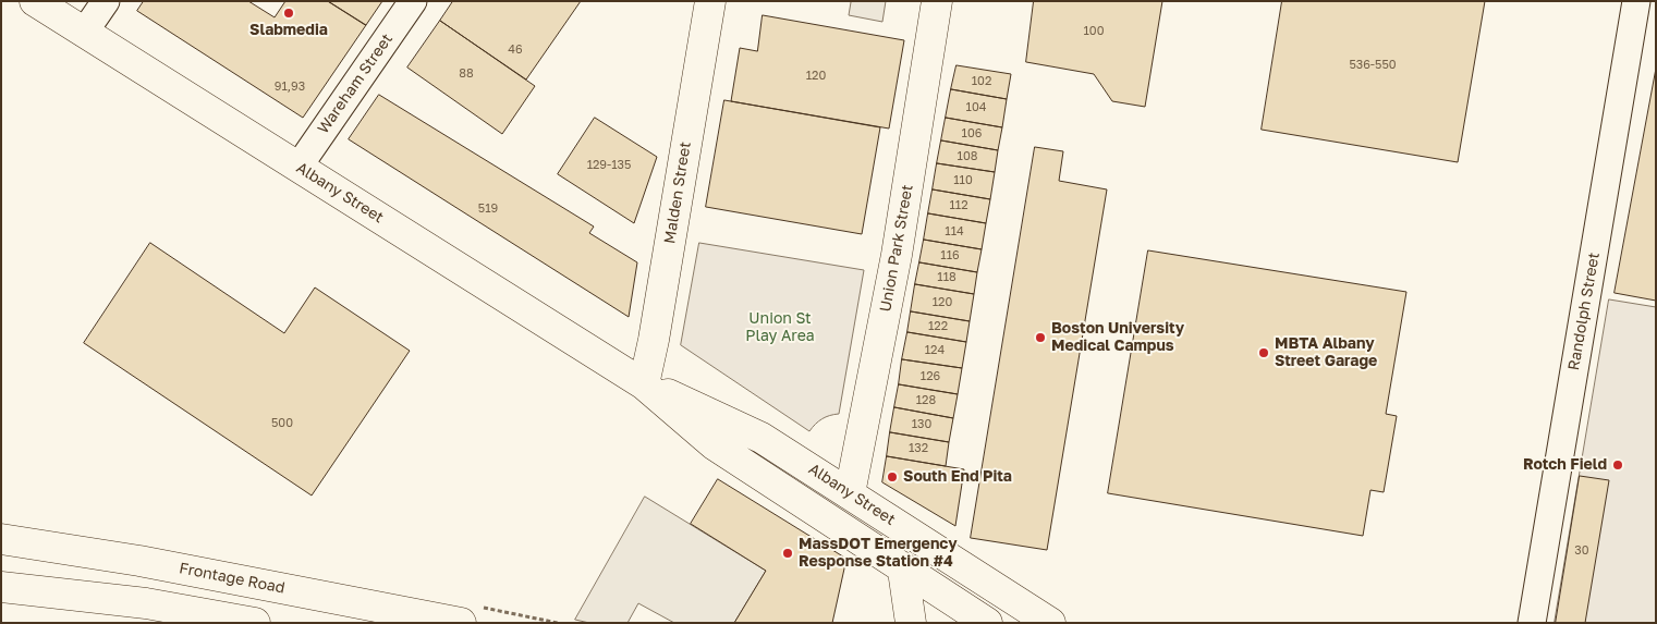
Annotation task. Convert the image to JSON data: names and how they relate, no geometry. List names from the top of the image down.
{
  "streets": {
    "main road": [
      "Albany Street",
      "Malden Street",
      "Union Park Street",
      "Frontage Road"
    ],
    "street": ["Wareham Street", "Randolph Street"]
  },
  "crossings": [
    ["Wareham Street", "Albany Street"],
    ["Albany Street", "Malden Street"],
    ["Albany Street", "Union Park Street"]
  ],
  "parks": ["Union St Play Area"],
  "places": [
    "Slabmedia",
    "Boston University Medical Campus",
    "MBTA Albany Street Garage",
    "Rotch Field",
    "South End Pita",
    "MassDOT Emergency Response Station #4"
  ],
  "house_numbers": [
    "100",
    "46",
    "536-550",
    "88",
    "120",
    "102",
    "91,93",
    "104",
    "106",
    "108",
    "129-135",
    "110",
    "112",
    "519",
    "114",
    "116",
    "118",
    "120",
    "122",
    "124",
    "126",
    "128",
    "500",
    "130",
    "132",
    "30"
  ]
}
